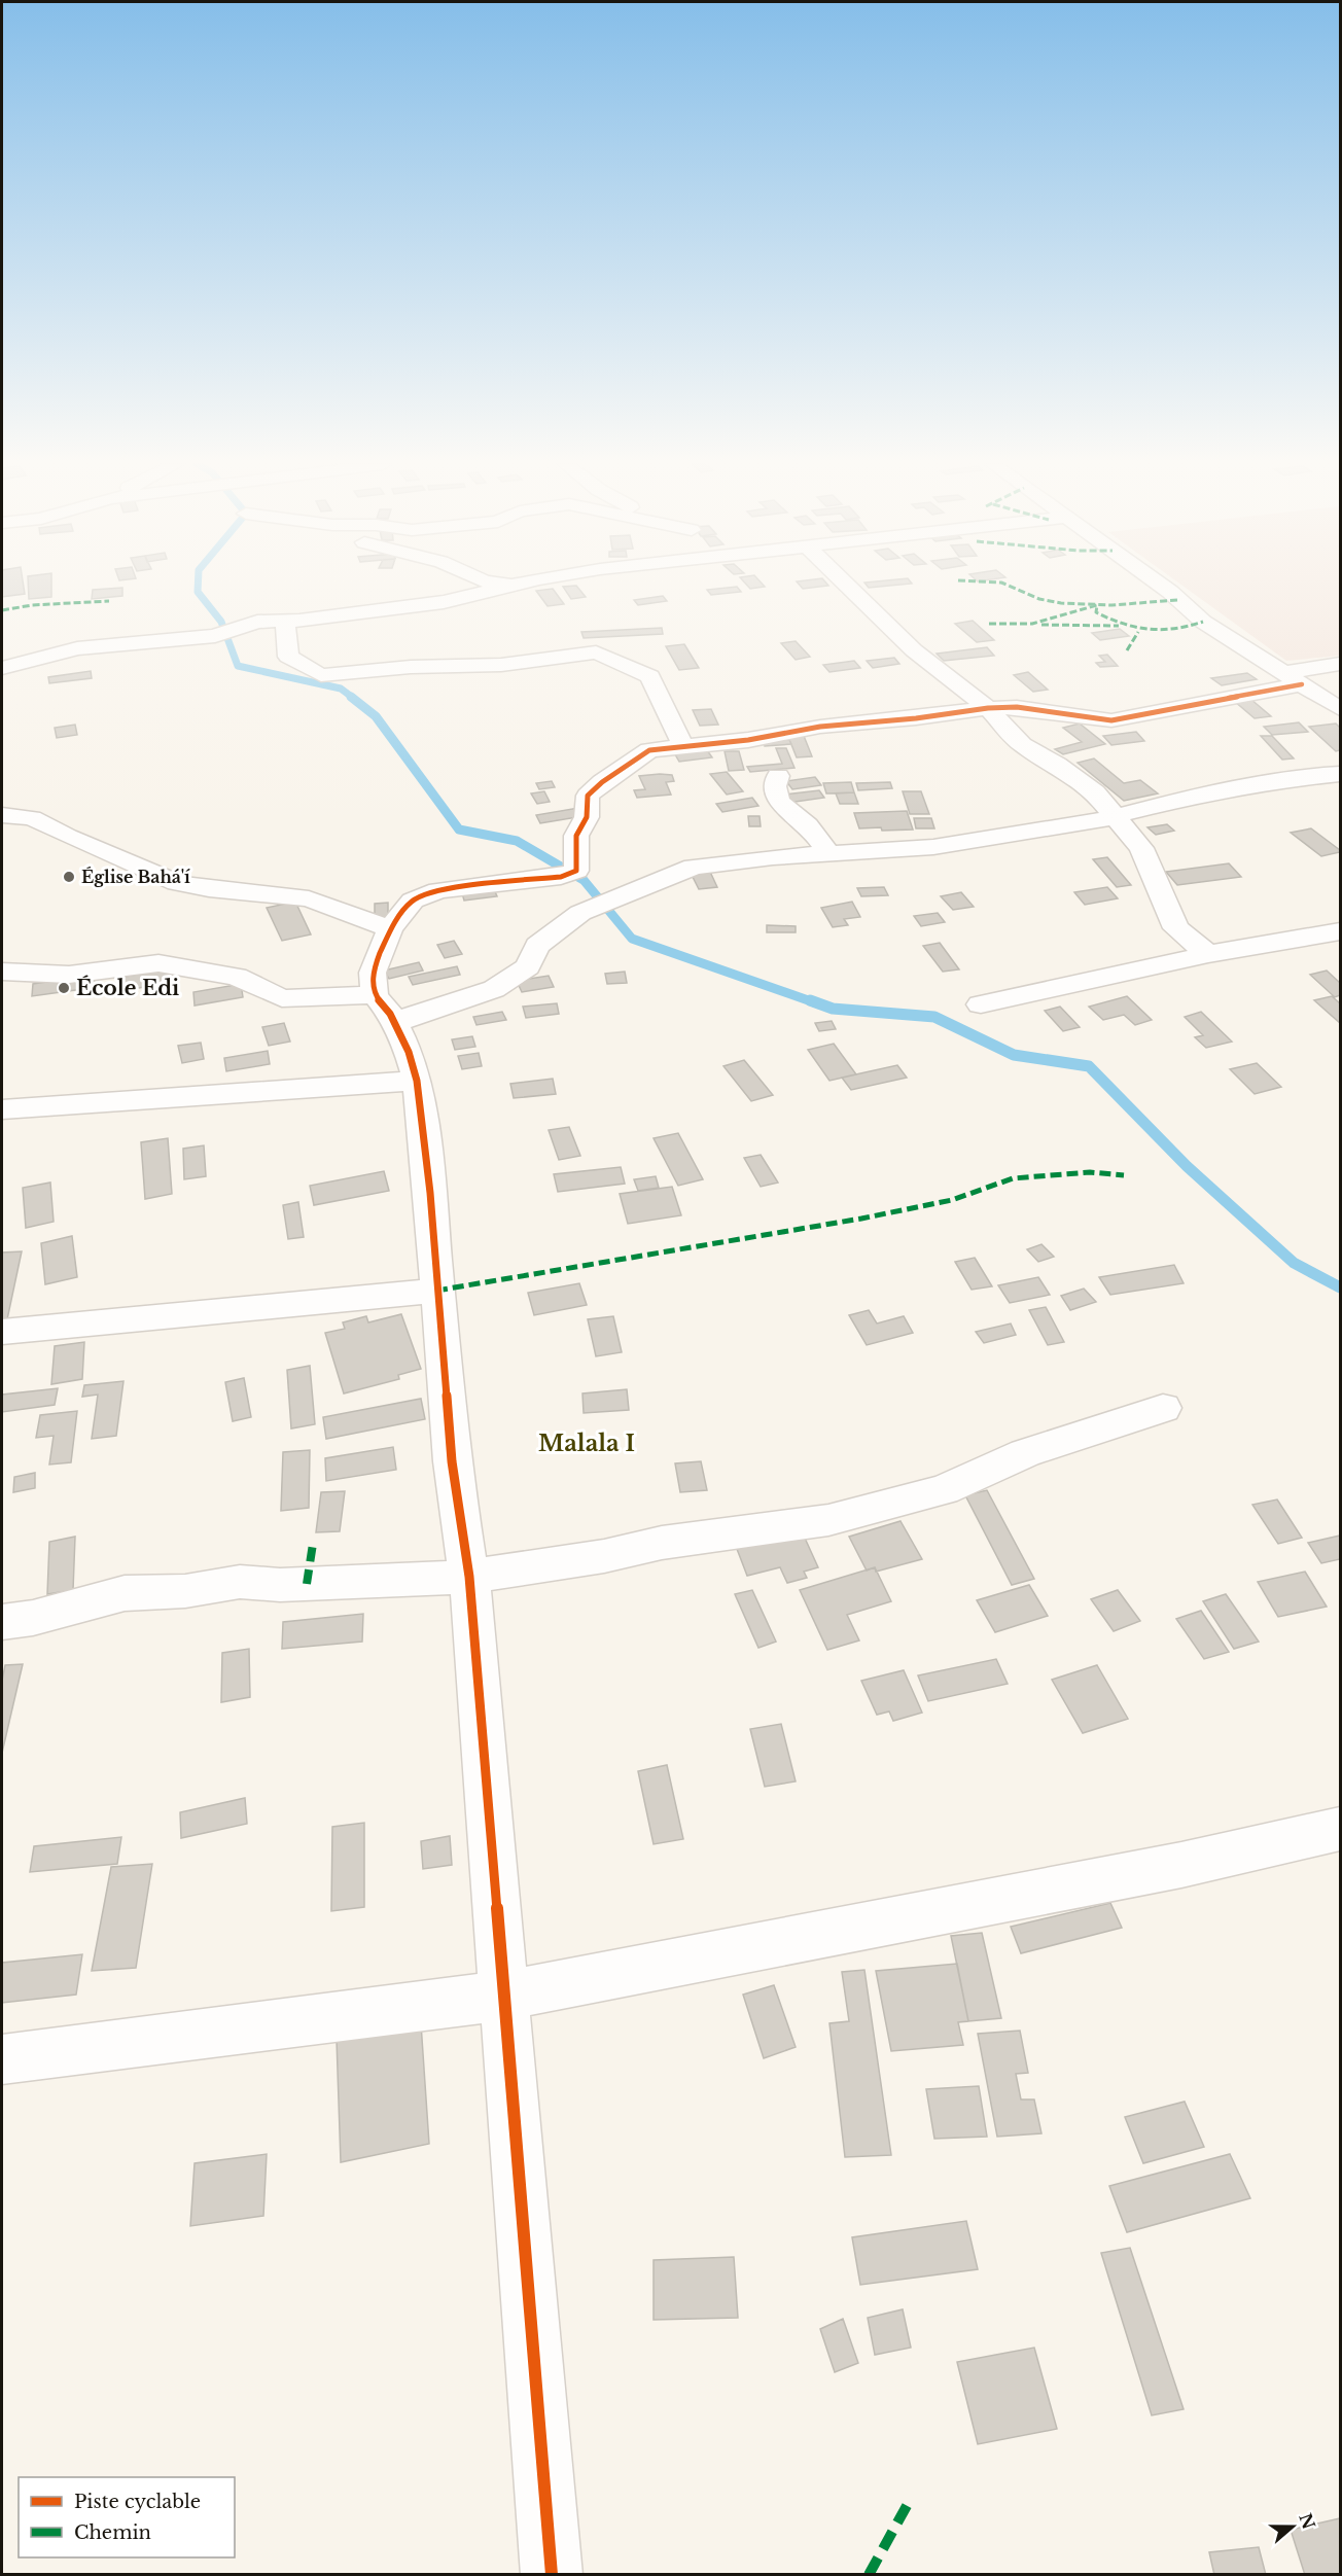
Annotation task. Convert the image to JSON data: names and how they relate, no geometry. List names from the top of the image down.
{
  "districts": ["Malala I"],
  "places": ["Église Bahá'í", "École Edi"],
  "legend": ["Piste cyclable", "Chemin"],
  "north": "right"
}
